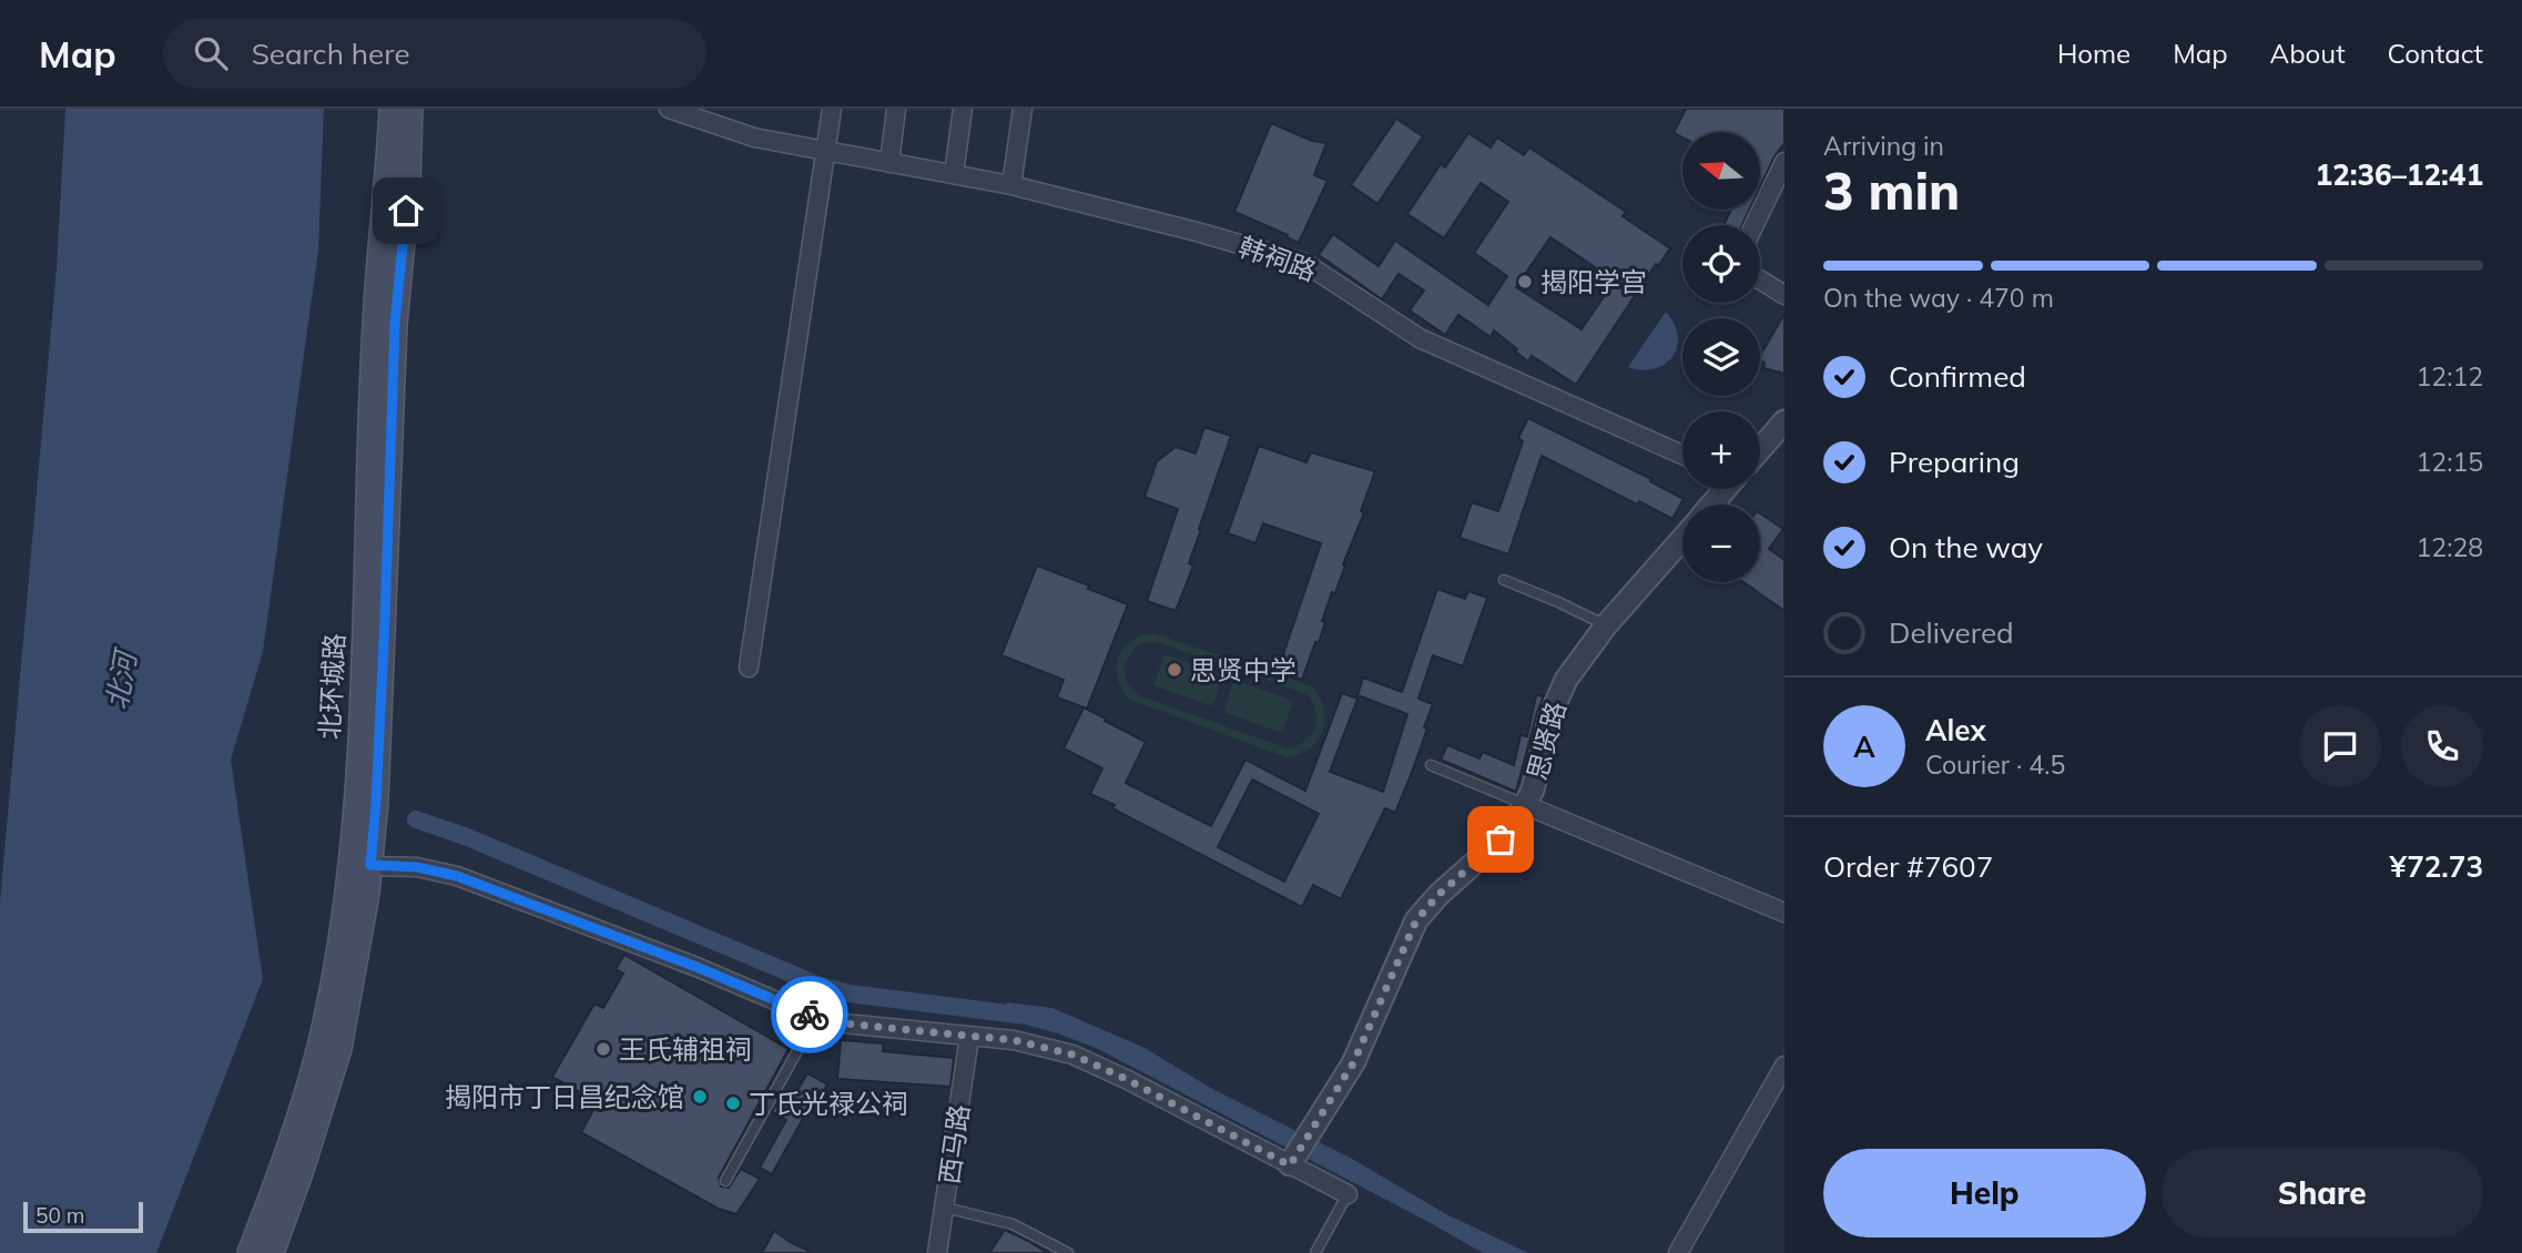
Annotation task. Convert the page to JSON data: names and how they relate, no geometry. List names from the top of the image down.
{
  "streets": {
    "main road": ["北环城路"],
    "street": ["韩祠路", "思贤路", "西马路"]
  },
  "water": ["北河"],
  "places": [
    "揭阳学宫",
    "思贤中学",
    "王氏辅祖祠",
    "揭阳市丁日昌纪念馆",
    "丁氏光禄公祠"
  ],
  "scale_bar": "50 m",
  "north": "left",
  "page": {
    "header": "Map",
    "search": "Search here",
    "nav": [
      "Home",
      "Map",
      "About",
      "Contact"
    ],
    "heading": ["3 min", "Arriving in", "12:36–12:41"],
    "panel": [
      "Alex",
      "Courier · 4.5",
      "Order #7607",
      "¥72.73"
    ],
    "map_buttons": ["+", "−"],
    "bar": "On the way · 470 m",
    "list": [
      ["Confirmed", "12:12"],
      ["Preparing", "12:15"],
      ["On the way", "12:28"],
      "Delivered"
    ],
    "round": "A",
    "buttons": ["Help", "Share"],
    "scale": "50 m"
  }
}
